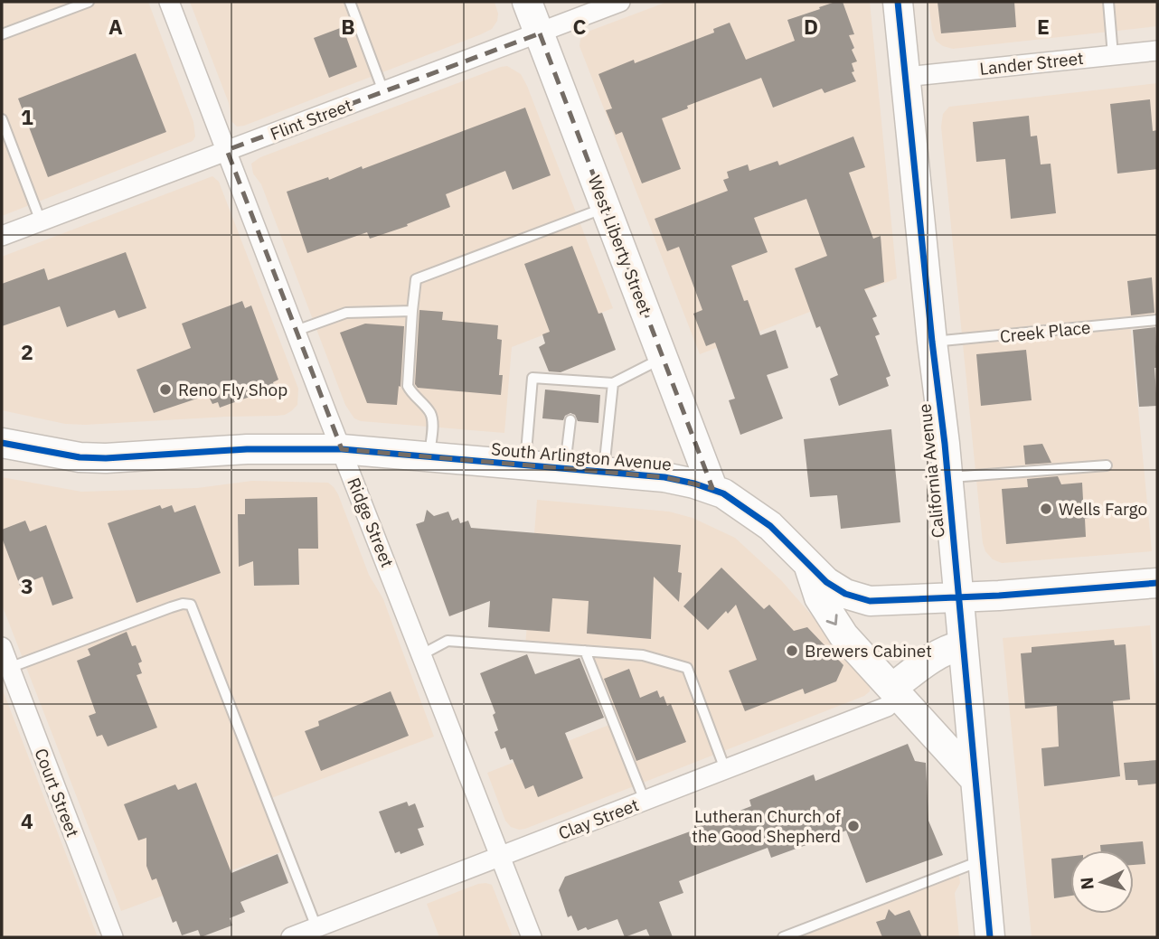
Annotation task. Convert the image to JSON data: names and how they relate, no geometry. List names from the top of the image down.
{
  "streets": {
    "main road": ["West Liberty Street", "South Arlington Avenue", "California Avenue"],
    "street": [
      "Lander Street",
      "Flint Street",
      "Ridge Street",
      "Court Street",
      "Clay Street"
    ],
    "lane": ["Creek Place"]
  },
  "crossings": [
    ["Lander Street", "California Avenue"],
    ["Flint Street", "West Liberty Street"],
    ["Flint Street", "Ridge Street"],
    ["West Liberty Street", "South Arlington Avenue"],
    ["Creek Place", "California Avenue"],
    ["South Arlington Avenue", "California Avenue"],
    ["South Arlington Avenue", "Ridge Street"],
    ["Ridge Street", "Clay Street"]
  ],
  "places": [
    "Reno Fly Shop",
    "Wells Fargo",
    "Brewers Cabinet",
    "Lutheran Church of the Good Shepherd"
  ],
  "north": "left",
  "grid": {
    "columns": [
      "A",
      "B",
      "C",
      "D",
      "E"
    ],
    "rows": [
      "1",
      "2",
      "3",
      "4"
    ]
  }
}
